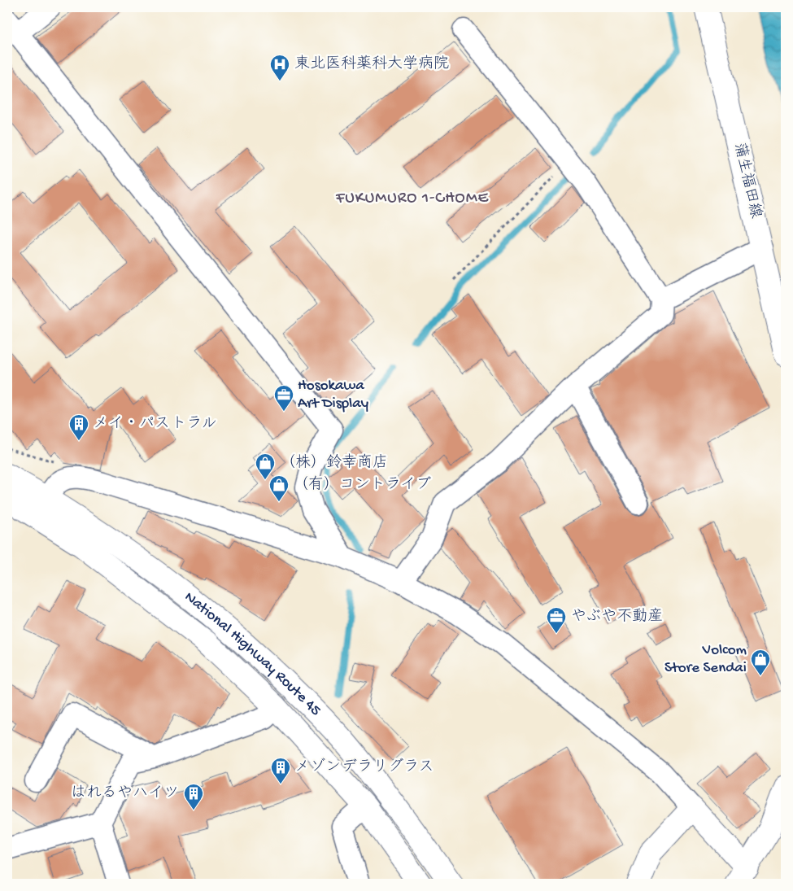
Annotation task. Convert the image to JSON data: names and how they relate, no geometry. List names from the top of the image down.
{
  "streets": {
    "main road": ["蒲生福田線", "National Highway Route 45"]
  },
  "districts": ["FUKUMURO 1-CHOME"],
  "places": {
    "hospital": ["東北医科薬科大学病院"],
    "office": ["Hosokawa Art Display", "やぶや不動産"],
    "building": ["メイ・パストラル", "メゾンデラリグラス", "はれるやハイツ"],
    "shop": ["（株）鈴幸商店", "（有）コントライブ", "Volcom Store Sendai"]
  }
}
